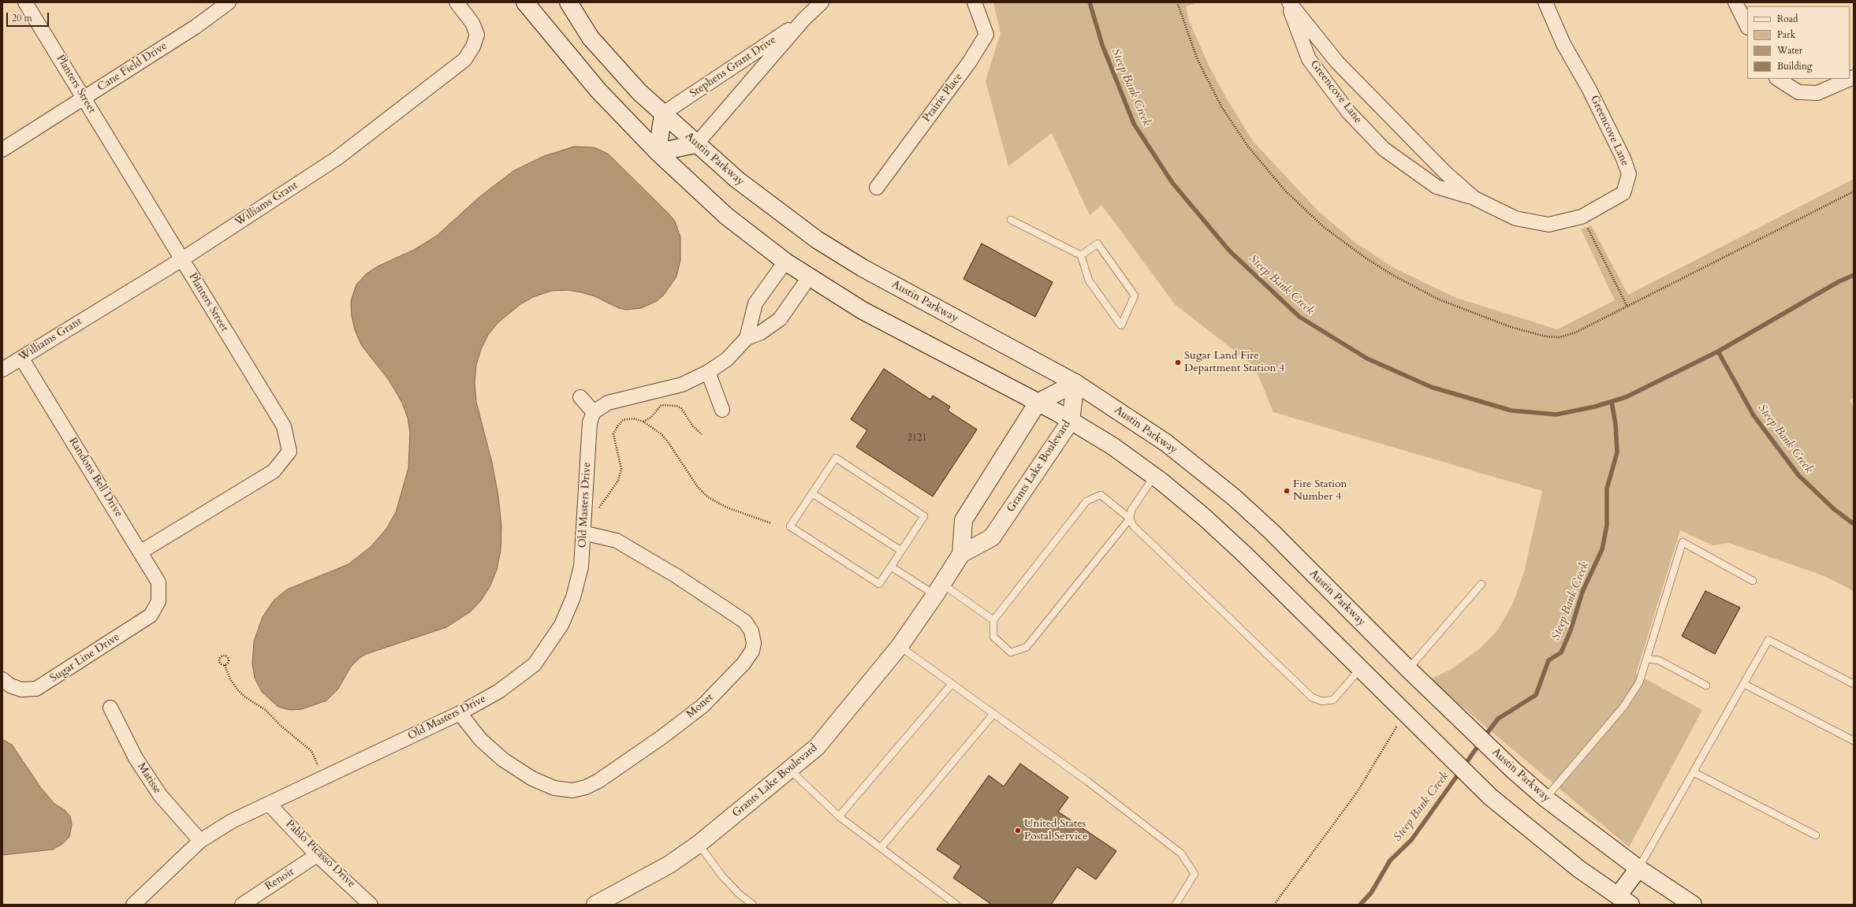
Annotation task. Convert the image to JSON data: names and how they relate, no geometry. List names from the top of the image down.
{
  "streets": {
    "main road": ["Austin Parkway", "Grants Lake Boulevard"],
    "street": [
      "Cane Field Drive",
      "Stephens Grant Drive",
      "Planters Street",
      "Greencove Lane",
      "Prairie Place",
      "Williams Grant",
      "Randons Bell Drive",
      "Old Masters Drive",
      "Sugar Line Drive",
      "Monet",
      "Matisse",
      "Pablo Picasso Drive",
      "Renoir"
    ]
  },
  "crossings": [
    ["Cane Field Drive", "Planters Street"],
    ["Stephens Grant Drive", "Austin Parkway"],
    ["Planters Street", "Williams Grant"],
    ["Planters Street", "Randons Bell Drive"],
    ["Austin Parkway", "Grants Lake Boulevard"],
    ["Williams Grant", "Randons Bell Drive"],
    ["Randons Bell Drive", "Sugar Line Drive"],
    ["Old Masters Drive", "Monet"],
    ["Old Masters Drive", "Matisse"],
    ["Old Masters Drive", "Pablo Picasso Drive"],
    ["Pablo Picasso Drive", "Renoir"]
  ],
  "water": ["Steep Bank Creek"],
  "places": ["Sugar Land Fire Department Station 4", "Fire Station Number 4", "United States Postal Service"],
  "house_numbers": ["2121"],
  "legend": [
    "Road",
    "Park",
    "Water",
    "Building"
  ],
  "scale_bar": "20 m"
}
